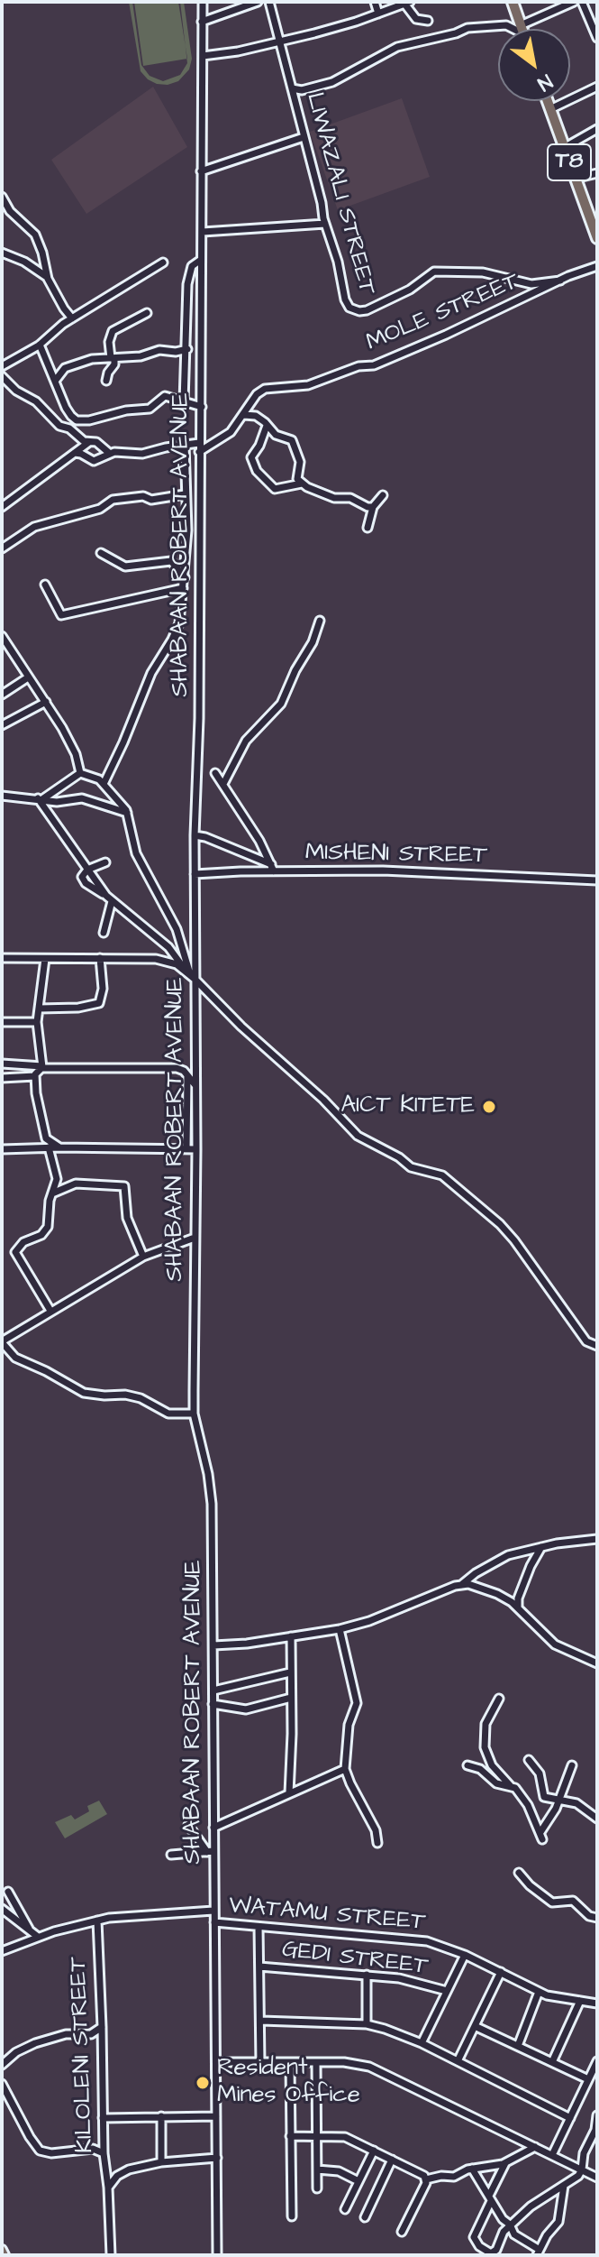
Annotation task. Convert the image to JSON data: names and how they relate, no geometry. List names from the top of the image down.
{
  "streets": {
    "highway": ["T8"],
    "street": [
      "LIWAZALI STREET",
      "MOLE STREET",
      "SHABAAN ROBERT AVENUE",
      "MISHENI STREET",
      "WATAMU STREET",
      "GEDI STREET",
      "KILOLENI STREET"
    ]
  },
  "crossings": [
    ["LIWAZALI STREET", "MOLE STREET"],
    ["MOLE STREET", "SHABAAN ROBERT AVENUE"],
    ["SHABAAN ROBERT AVENUE", "MISHENI STREET"],
    ["SHABAAN ROBERT AVENUE", "WATAMU STREET"]
  ],
  "places": ["AICT KITETE", "Resident Mines Office"],
  "north": "bottom right"
}
